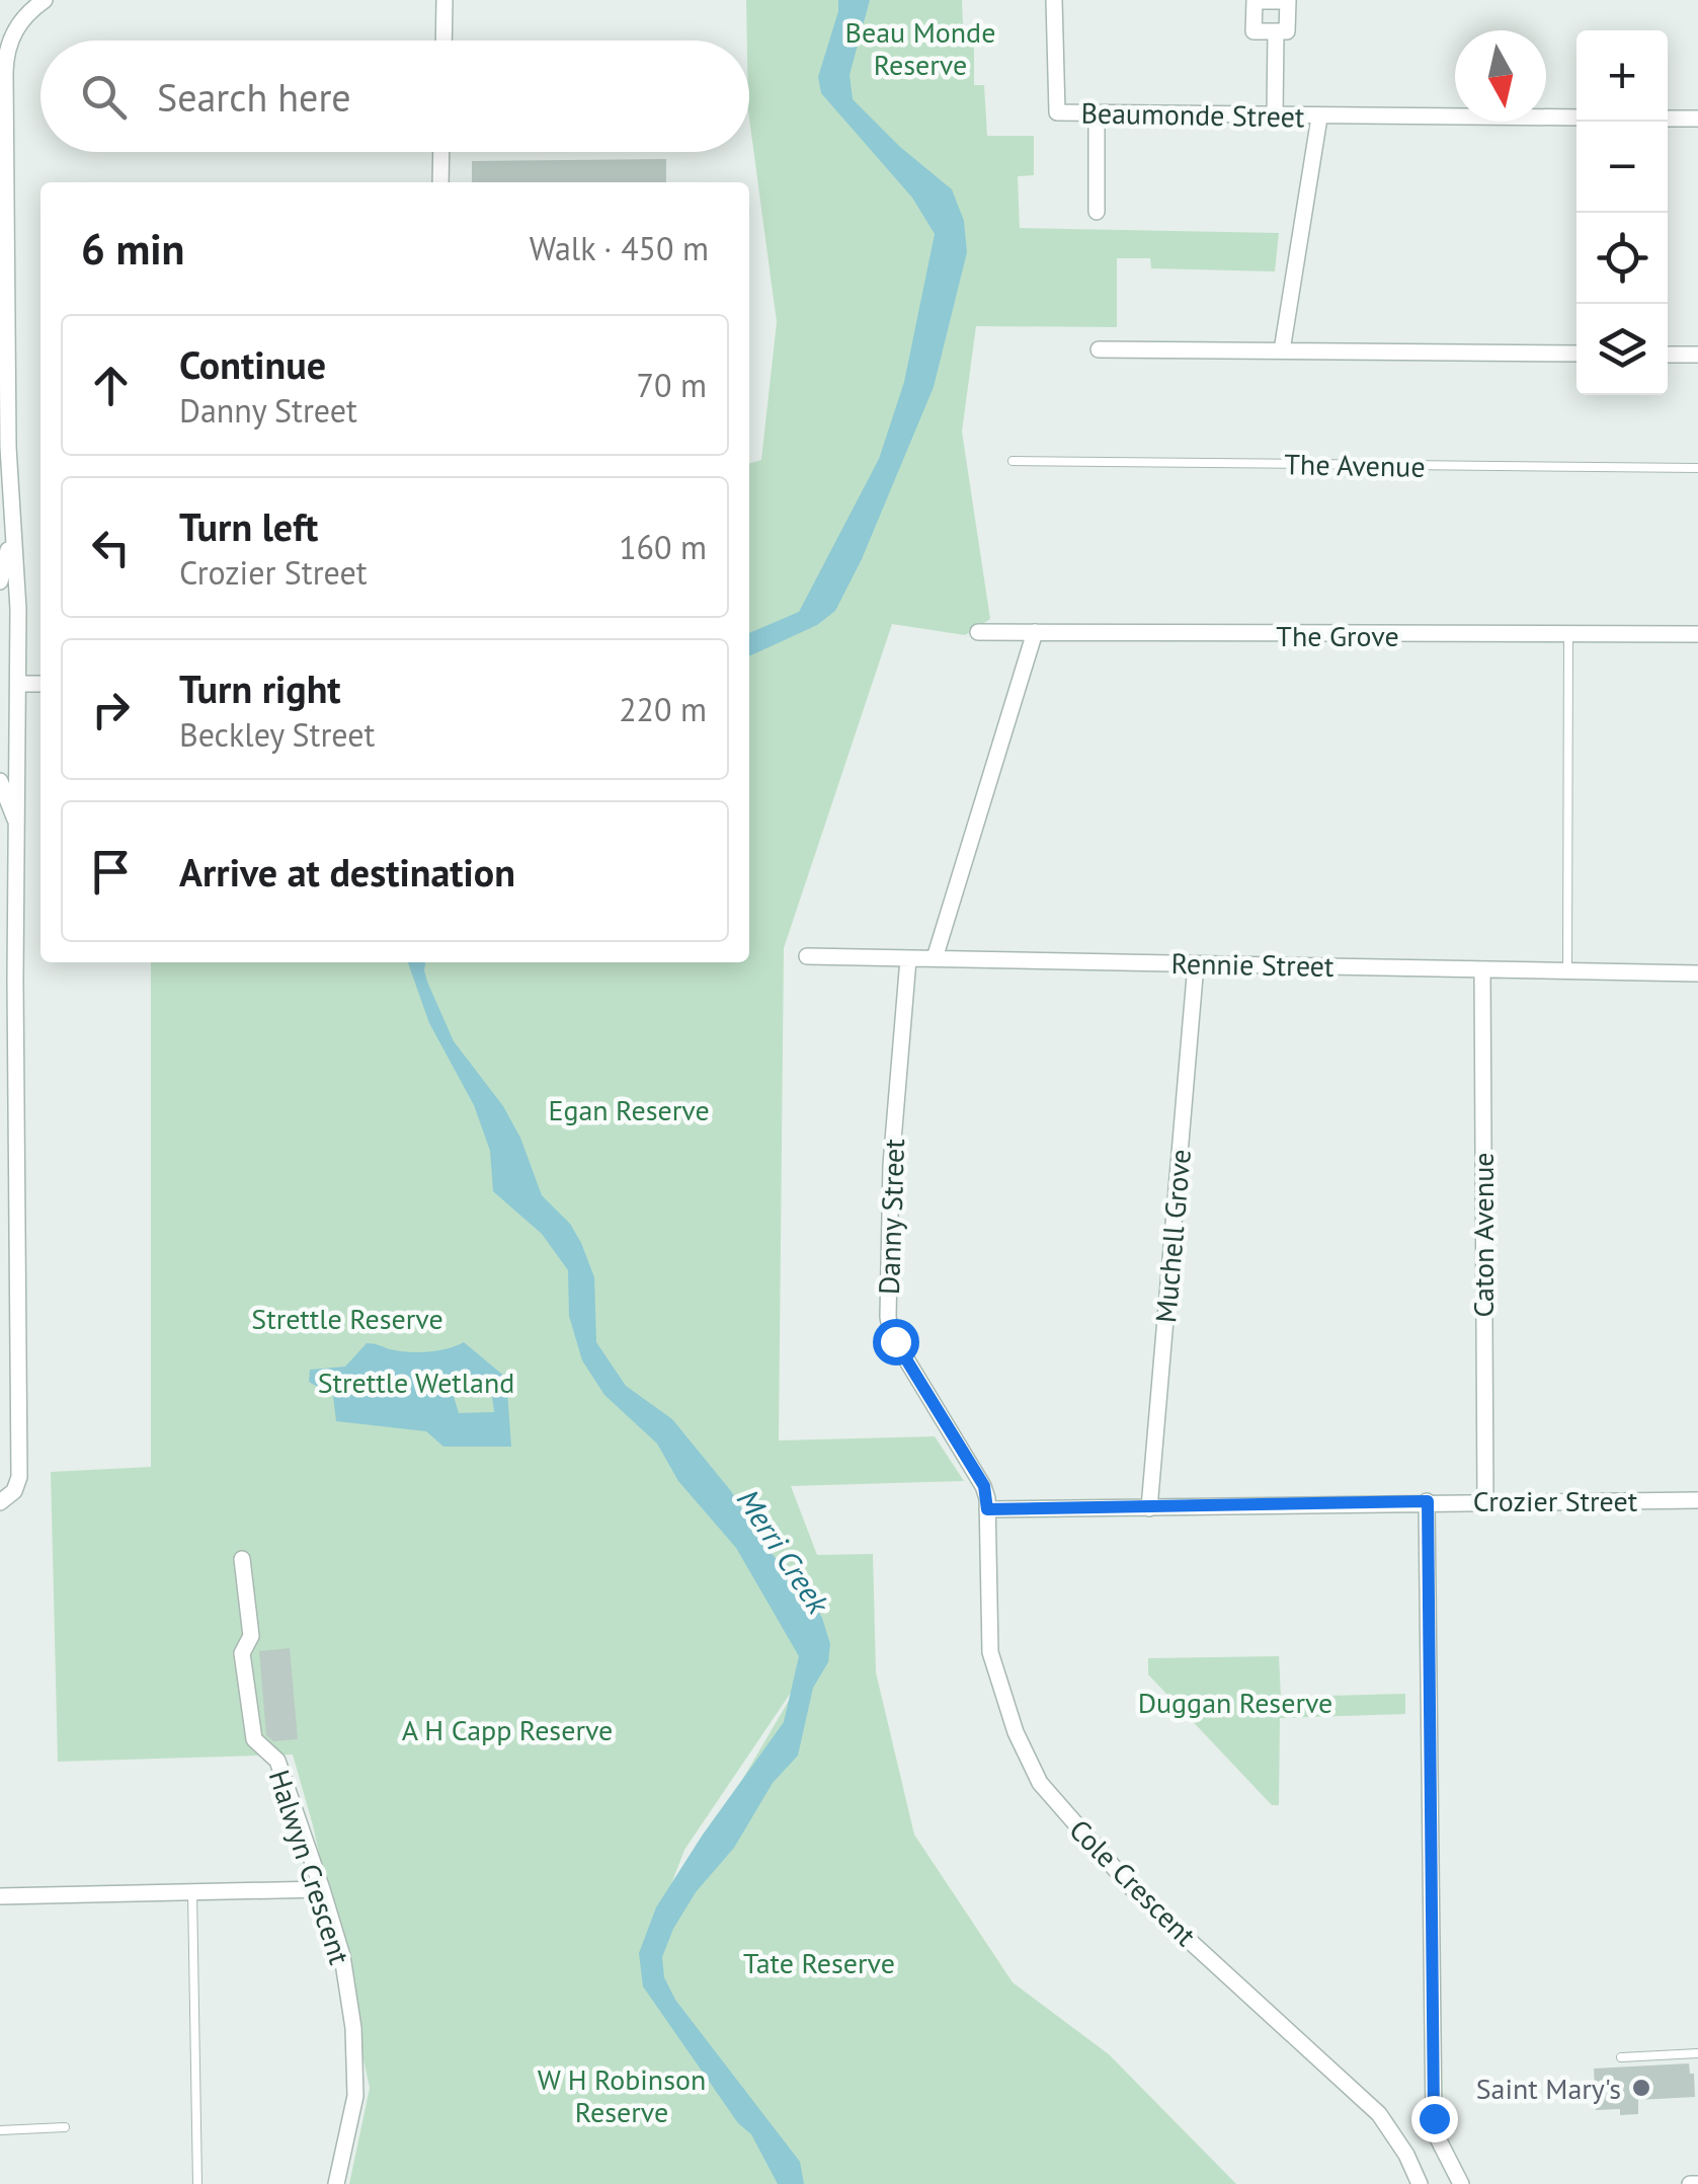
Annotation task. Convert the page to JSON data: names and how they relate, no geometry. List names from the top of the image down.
{
  "streets": {
    "street": [
      "Beaumonde Street",
      "The Grove",
      "Rennie Street",
      "Danny Street",
      "Caton Avenue",
      "Muchell Grove",
      "Crozier Street",
      "Halwyn Crescent",
      "Cole Crescent"
    ],
    "lane": ["The Avenue"]
  },
  "crossings": [
    ["Rennie Street", "Danny Street"],
    ["Rennie Street", "Caton Avenue"],
    ["Rennie Street", "Muchell Grove"],
    ["Danny Street", "Crozier Street"],
    ["Danny Street", "Cole Crescent"],
    ["Caton Avenue", "Crozier Street"],
    ["Muchell Grove", "Crozier Street"],
    ["Crozier Street", "Cole Crescent"]
  ],
  "water": ["Merri Creek"],
  "parks": [
    "Beau Monde Reserve",
    "Egan Reserve",
    "Strettle Reserve",
    "Strettle Wetland",
    "Duggan Reserve",
    "A H Capp Reserve",
    "Tate Reserve",
    "W H Robinson Reserve"
  ],
  "places": ["Saint Mary's"],
  "north": "bottom",
  "page": {
    "map_buttons": ["+", "−"],
    "search": "Search here",
    "heading": ["6 min", "Walk · 450 m"],
    "list": [
      ["Continue", "Danny Street", "70 m"],
      ["Turn left", "Crozier Street", "160 m"],
      ["Turn right", "Beckley Street", "220 m"],
      "Arrive at destination"
    ]
  }
}
